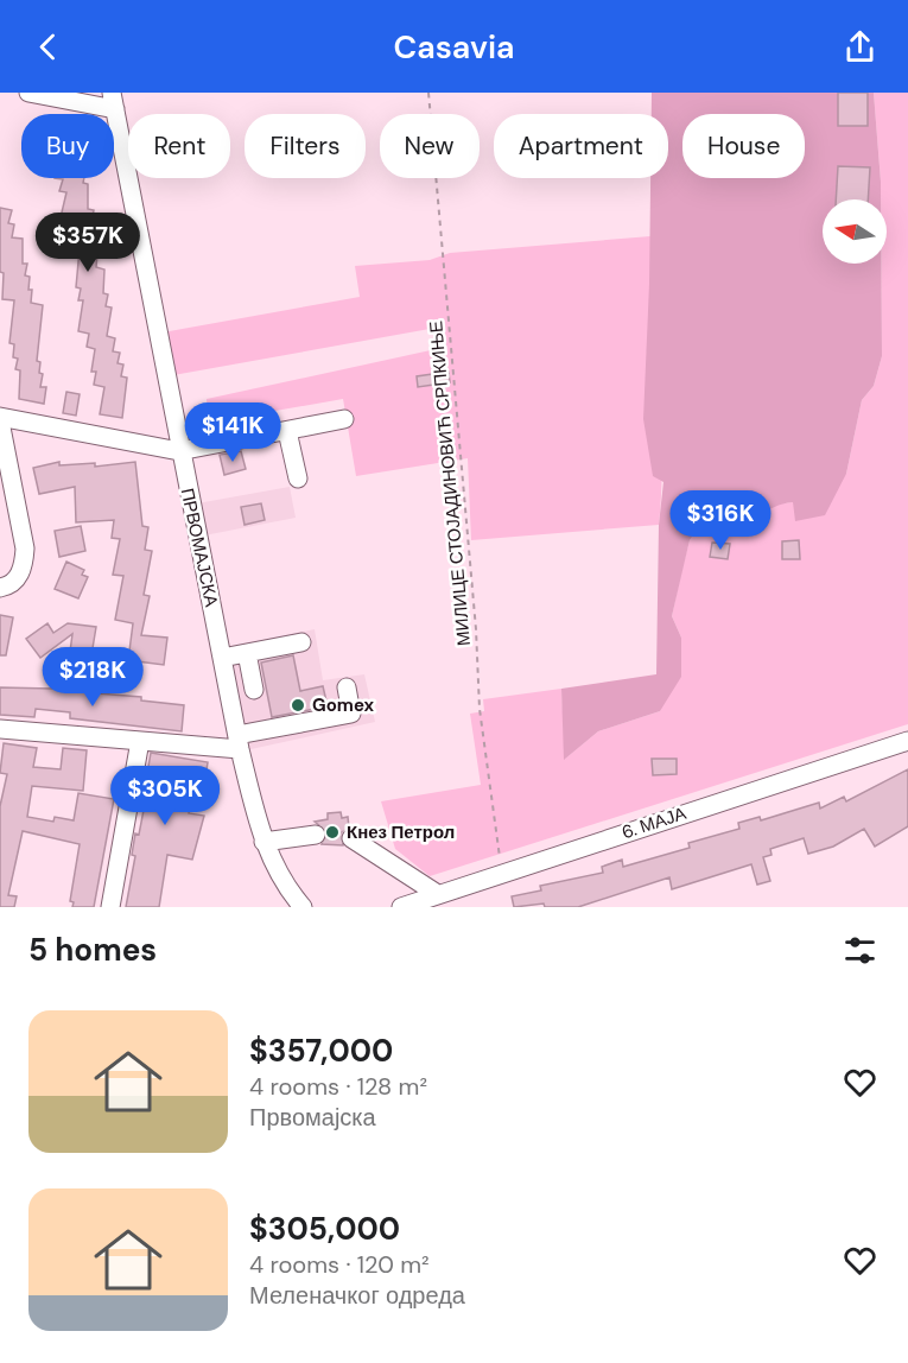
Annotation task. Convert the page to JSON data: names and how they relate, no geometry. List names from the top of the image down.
{
  "streets": {
    "street": ["ПРВОМАЈСКА", "6. МАЈА"],
    "path": ["МИЛИЦЕ СТОЈАДИНОВИЋ СРПКИЊЕ"]
  },
  "crossings": [
    ["МИЛИЦЕ СТОЈАДИНОВИЋ СРПКИЊЕ", "6. МАЈА"]
  ],
  "places": ["Gomex", "Кнез Петрол"],
  "north": "left",
  "page": {
    "header": "Casavia",
    "chip": [
      "Buy",
      "Rent",
      "Filters",
      "New",
      "Apartment",
      "House"
    ],
    "price": [
      "$357K",
      "$141K",
      "$316K",
      "$218K",
      "$305K"
    ],
    "heading": "5 homes",
    "list": [
      {
        "name": "$357,000",
        "note": "4 rooms · 128 m² · Првомајска"
      },
      {
        "name": "$305,000",
        "note": "4 rooms · 120 m² · Меленачког одреда"
      }
    ]
  }
}
